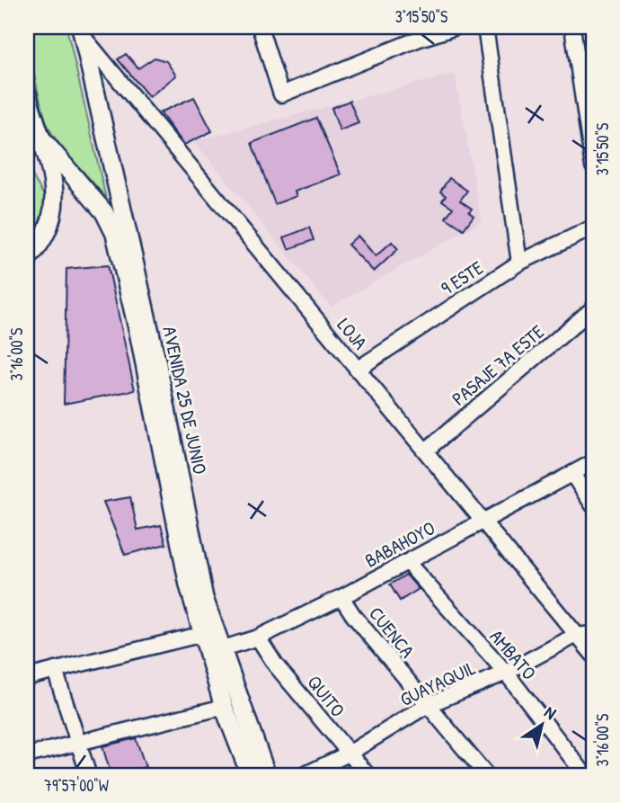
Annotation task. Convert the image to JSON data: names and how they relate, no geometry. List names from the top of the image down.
{
  "streets": {
    "main road": ["AVENIDA 25 DE JUNIO"],
    "street": [
      "9 ESTE",
      "LOJA",
      "PASAJE 7A ESTE",
      "BABAHOYO",
      "CUENCA",
      "AMBATO",
      "GUAYAQUIL",
      "QUITO"
    ]
  },
  "crossings": [
    ["9 ESTE", "LOJA"],
    ["LOJA", "PASAJE 7A ESTE"],
    ["LOJA", "AVENIDA 25 DE JUNIO"],
    ["LOJA", "BABAHOYO"],
    ["LOJA", "GUAYAQUIL"],
    ["AVENIDA 25 DE JUNIO", "BABAHOYO"],
    ["BABAHOYO", "CUENCA"],
    ["BABAHOYO", "AMBATO"],
    ["BABAHOYO", "QUITO"],
    ["CUENCA", "GUAYAQUIL"],
    ["AMBATO", "GUAYAQUIL"],
    ["GUAYAQUIL", "QUITO"]
  ],
  "north": "top right",
  "coordinates": ["3°15'50\"S", "3°16'00\"S", "79°57'00\"W"]
}
